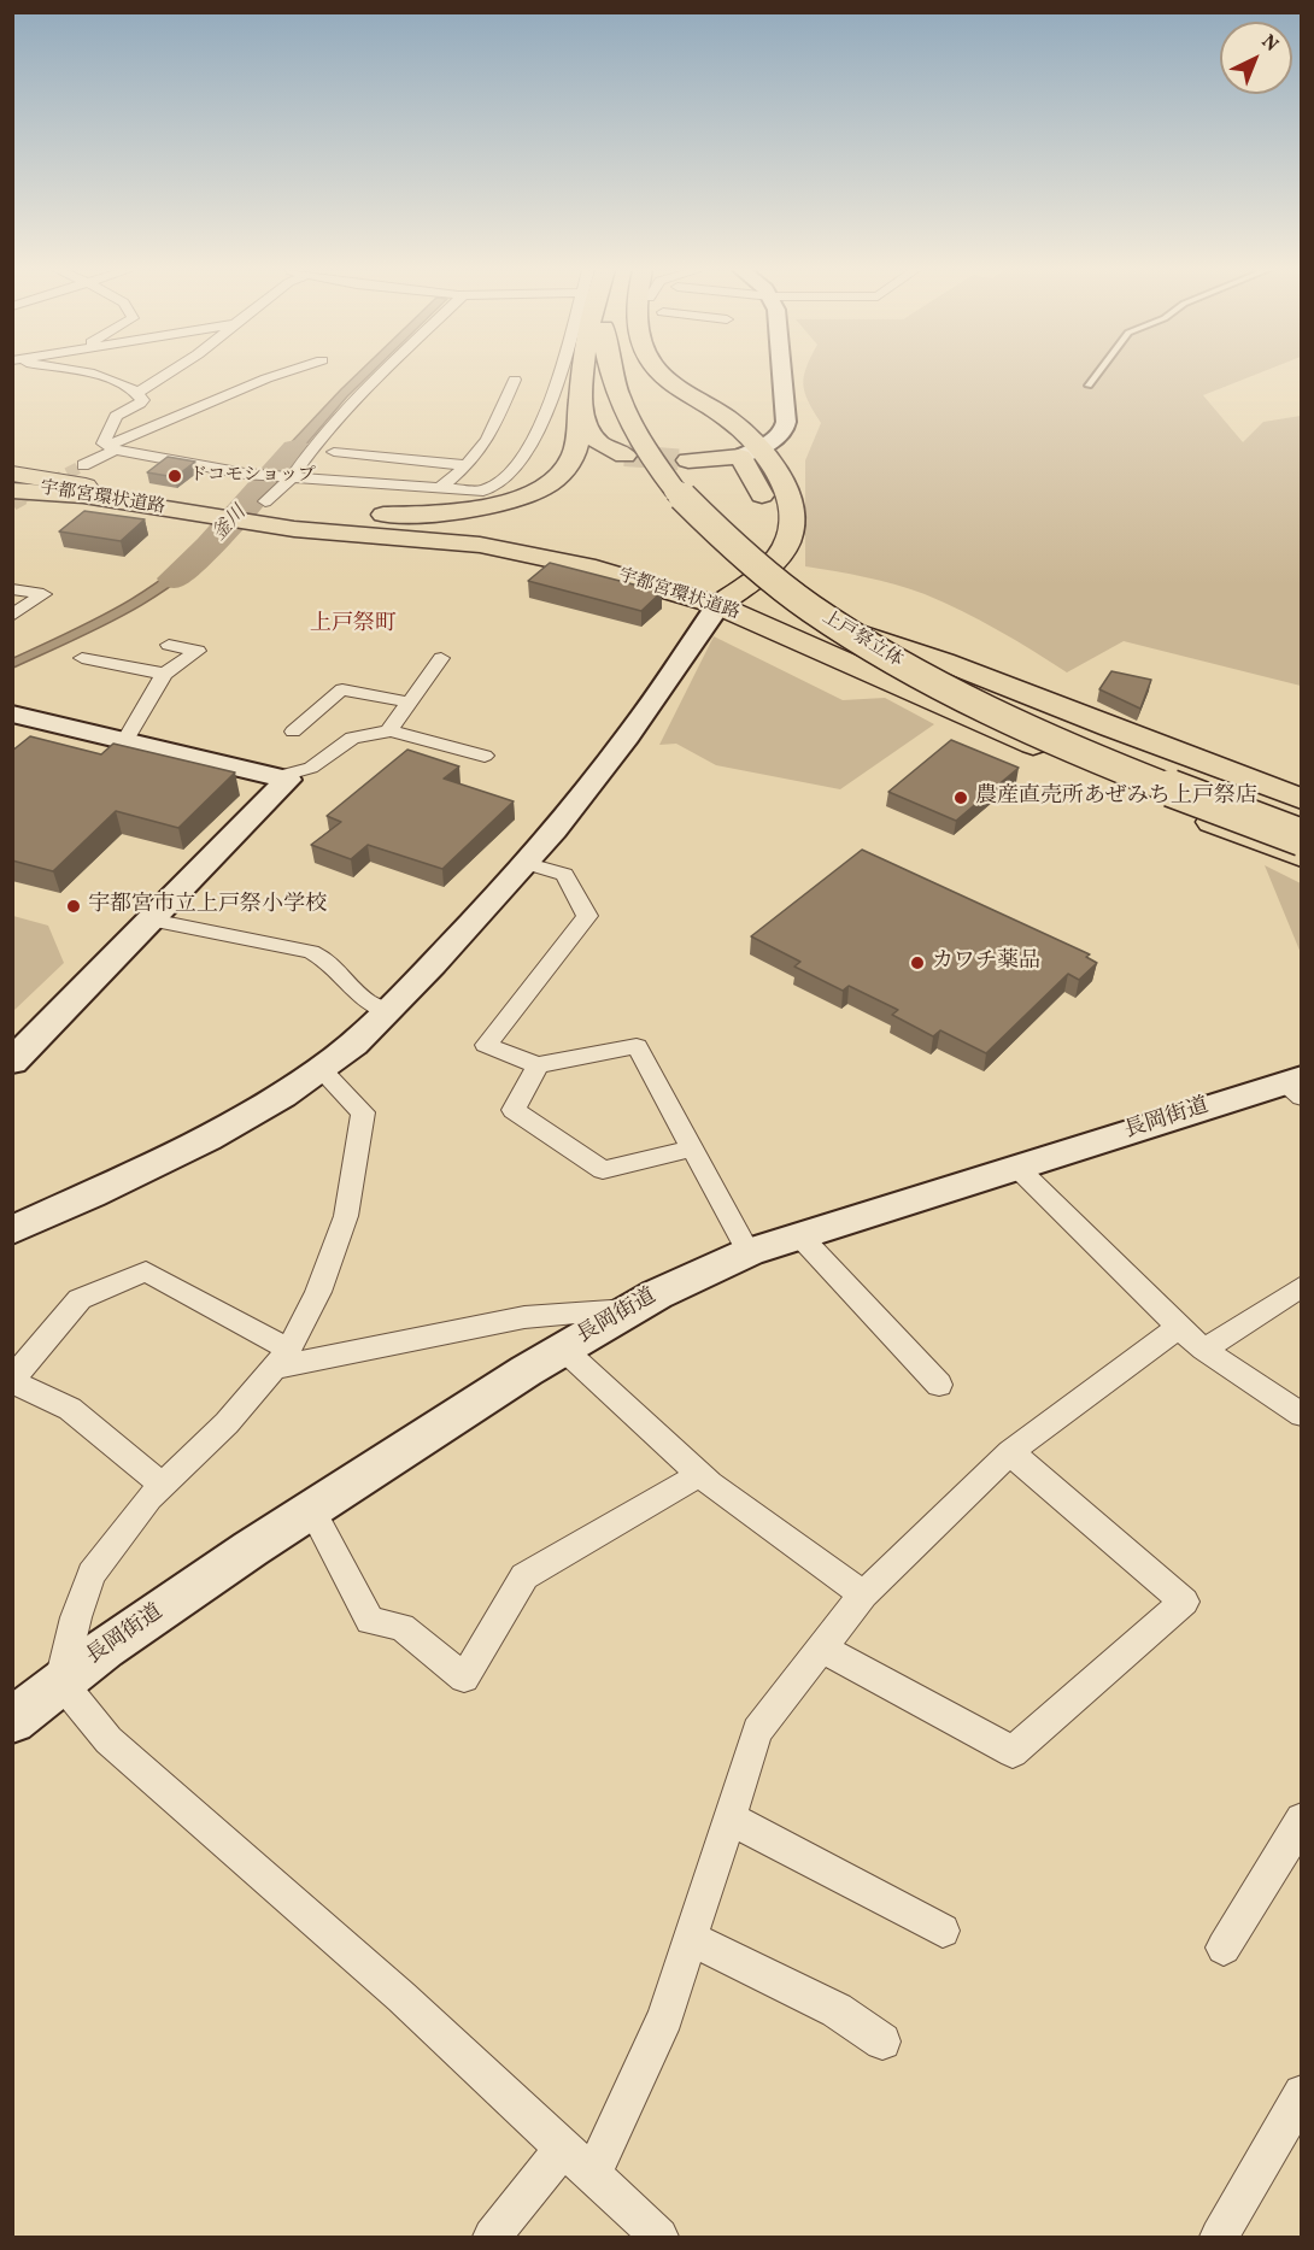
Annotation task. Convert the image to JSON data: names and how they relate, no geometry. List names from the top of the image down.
{
  "streets": {
    "highway": ["宇都宮環状道路", "上戸祭立体"],
    "street": ["長岡街道"]
  },
  "districts": ["上戸祭町"],
  "water": ["釜川"],
  "places": [
    "ドコモショップ",
    "農産直売所あぜみち上戸祭店",
    "宇都宮市立上戸祭小学校",
    "カワチ薬品"
  ],
  "north": "top right"
}
